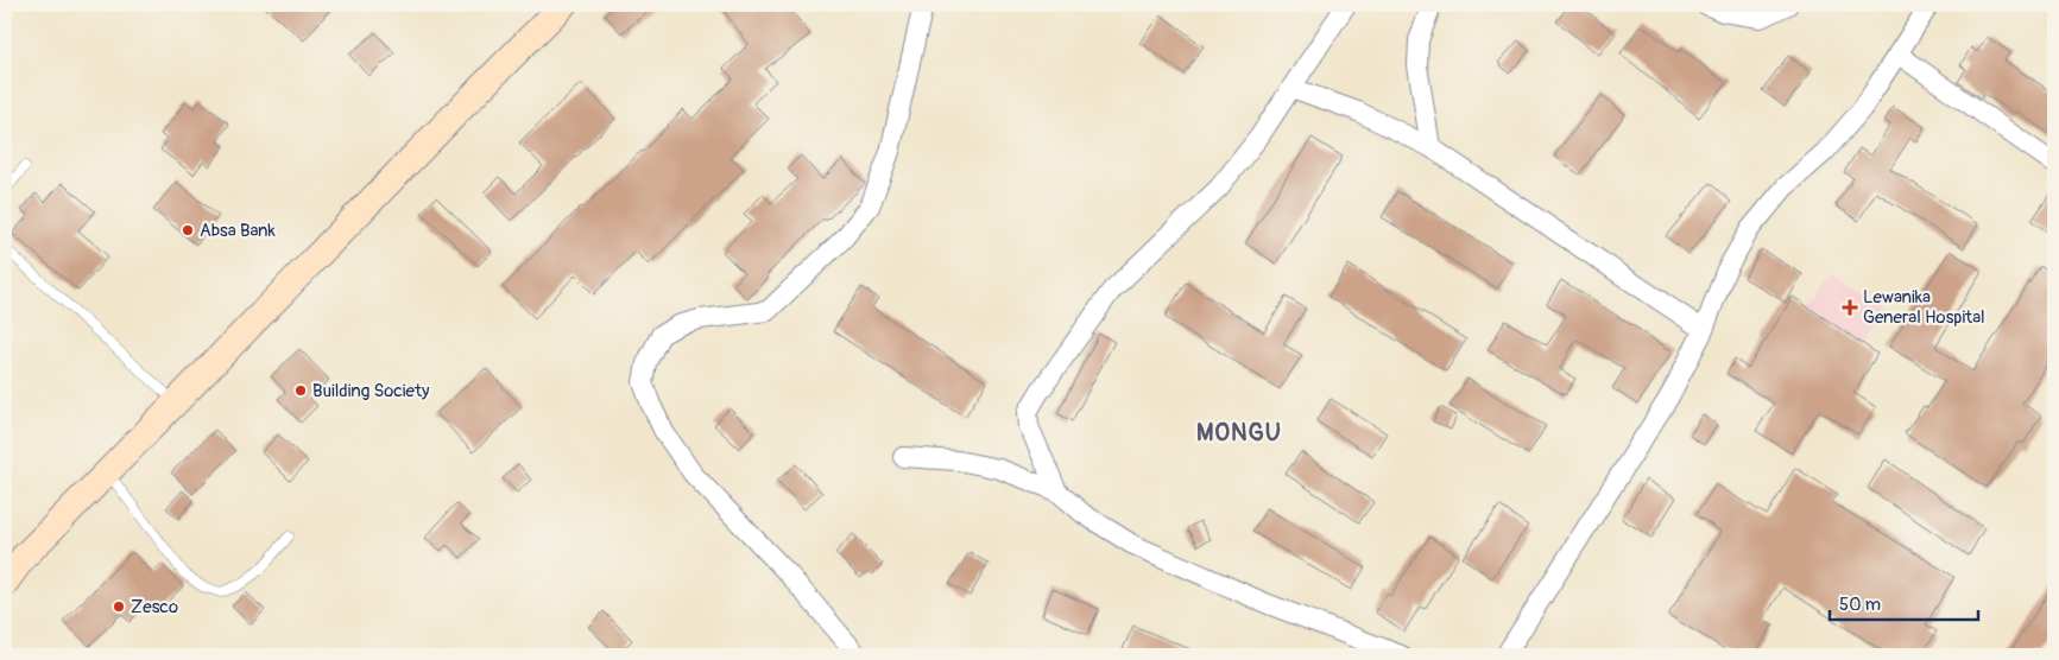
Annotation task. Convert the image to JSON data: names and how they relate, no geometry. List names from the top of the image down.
{
  "districts": ["MONGU"],
  "places": {
    "other": ["Absa Bank", "Building Society", "Zesco"],
    "health": ["Lewanika General Hospital"]
  },
  "scale_bar": "50 m"
}
